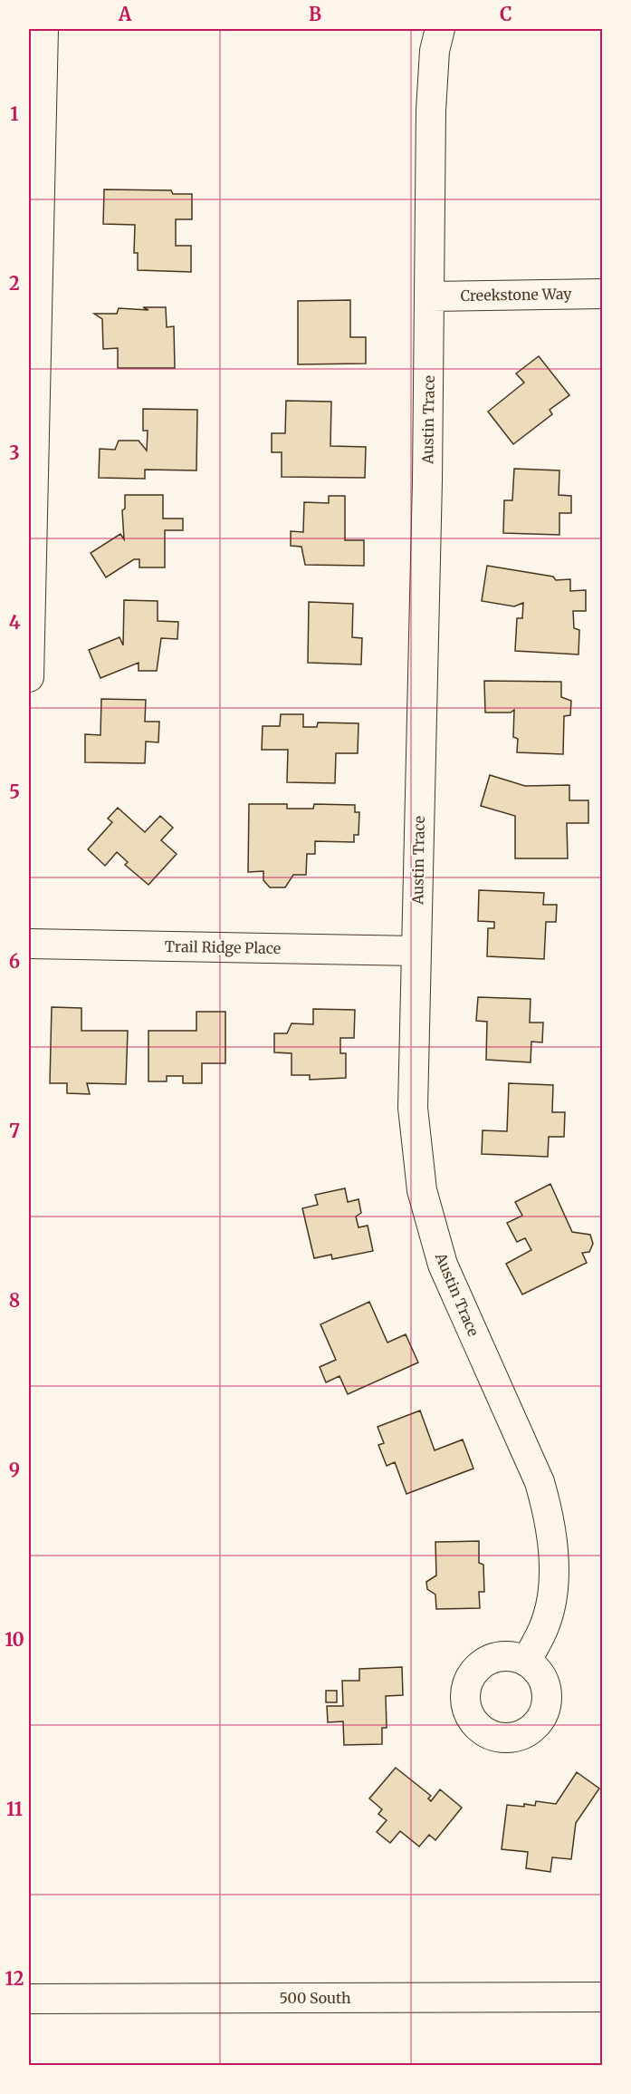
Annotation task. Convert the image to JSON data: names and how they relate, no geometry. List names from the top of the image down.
{
  "streets": {
    "street": [
      "Creekstone Way",
      "Austin Trace",
      "Trail Ridge Place",
      "500 South"
    ]
  },
  "crossings": [
    ["Creekstone Way", "Austin Trace"],
    ["Austin Trace", "Trail Ridge Place"]
  ],
  "grid": {
    "columns": ["A", "B", "C"],
    "rows": [
      "1",
      "2",
      "3",
      "4",
      "5",
      "6",
      "7",
      "8",
      "9",
      "10",
      "11",
      "12"
    ]
  }
}
